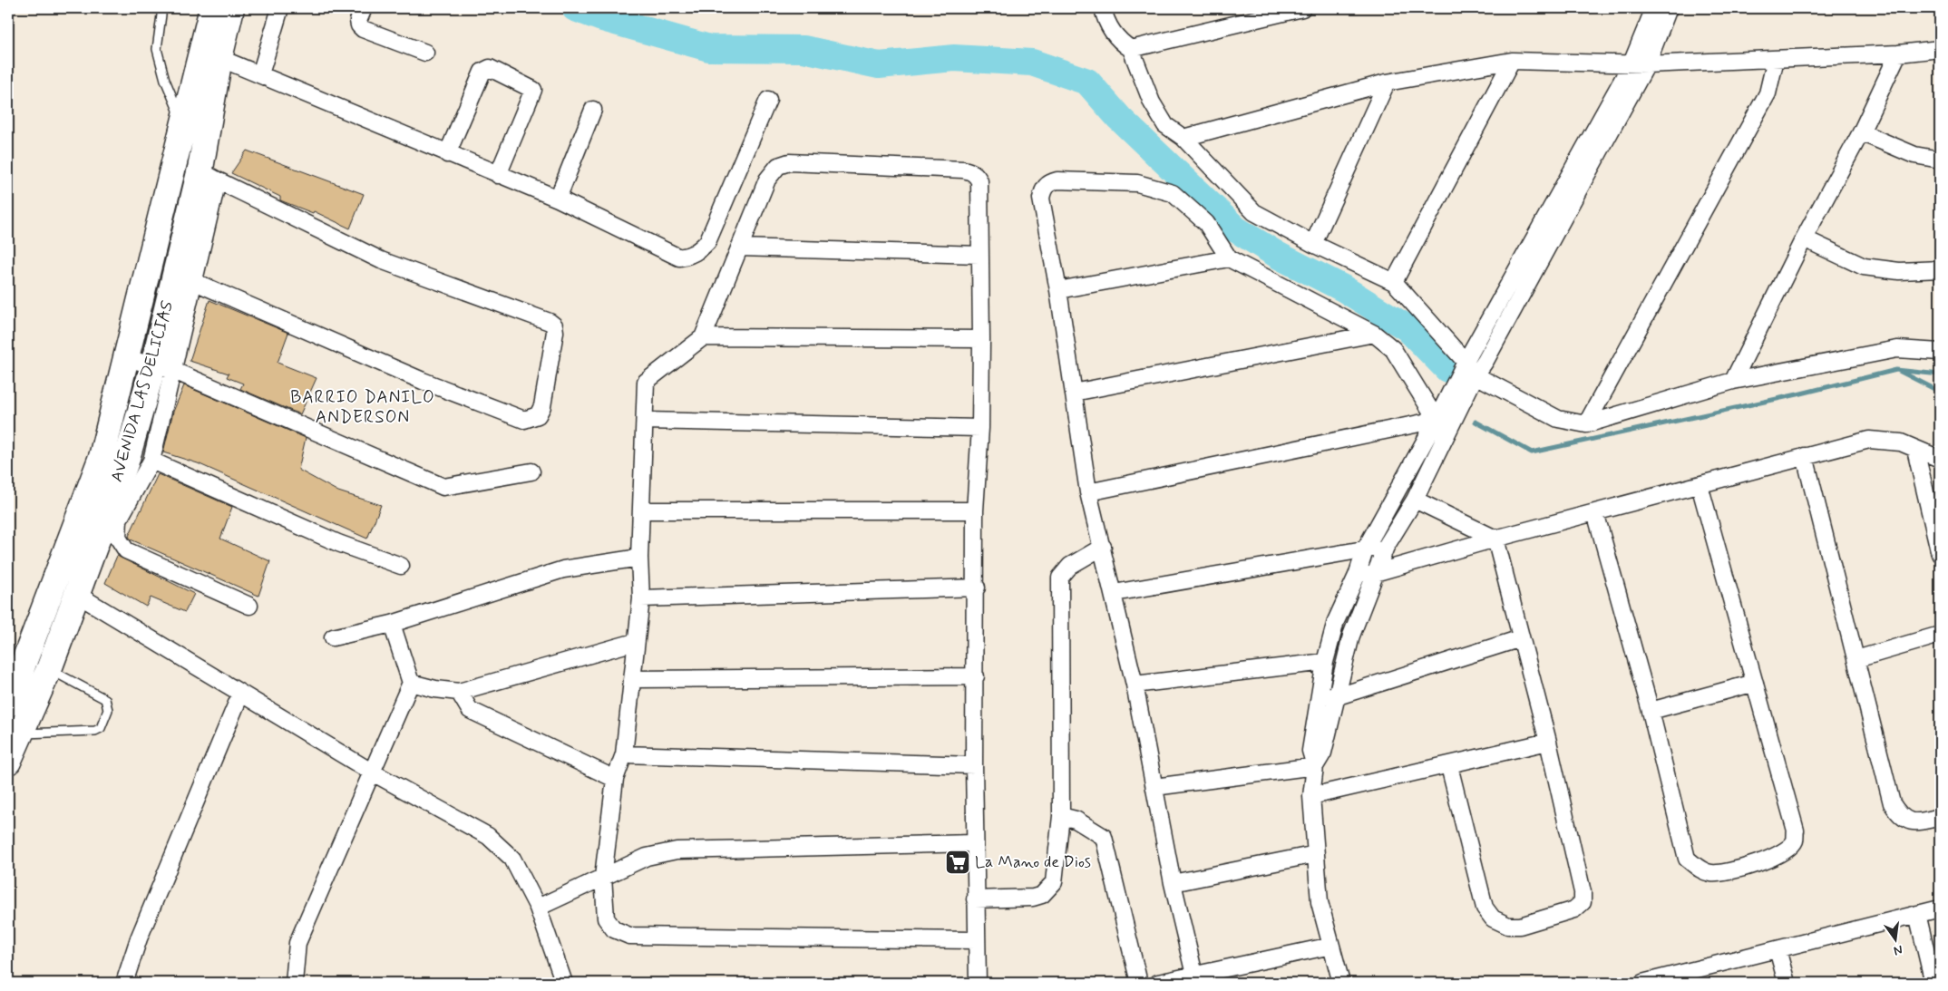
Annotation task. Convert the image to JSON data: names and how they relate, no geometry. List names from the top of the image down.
{
  "streets": {
    "main road": ["AVENIDA LAS DELICIAS"]
  },
  "districts": ["BARRIO DANILO ANDERSON"],
  "places": {
    "supermarket": ["La Mano de Dios"]
  },
  "north": "bottom"
}
